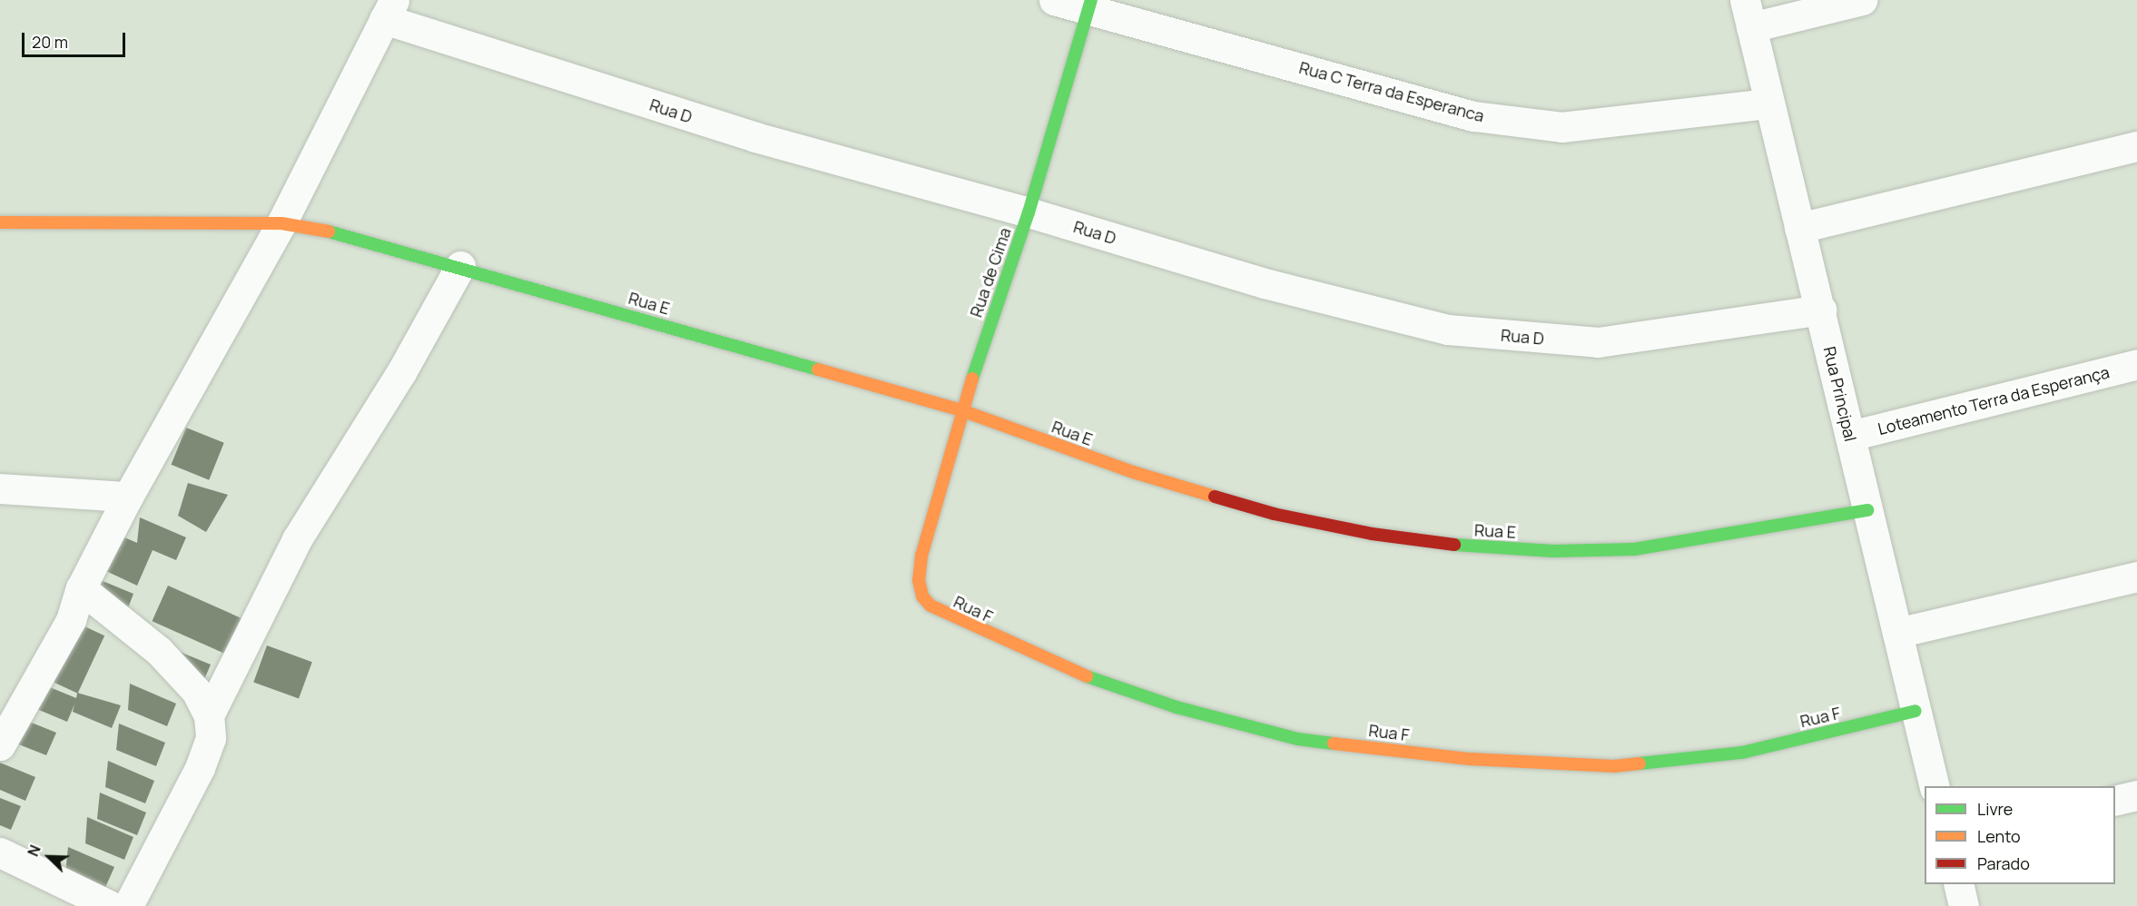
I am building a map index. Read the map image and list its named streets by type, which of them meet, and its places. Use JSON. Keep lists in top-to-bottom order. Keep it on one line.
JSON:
{"streets":{"street":["Rua C Terra da Esperanca","Rua D","Rua de Cima","Rua E","Rua Principal","Loteamento Terra da Esperança","Rua F"]},"crossings":[["Rua C Terra da Esperanca","Rua de Cima"],["Rua C Terra da Esperanca","Rua Principal"],["Rua D","Rua de Cima"],["Rua D","Rua Principal"],["Rua de Cima","Rua E"],["Rua de Cima","Rua F"],["Rua E","Rua Principal"],["Rua Principal","Loteamento Terra da Esperança"],["Rua Principal","Rua F"]],"legend":["Livre","Lento","Parado"],"scale_bar":"20 m","north":"top left"}
